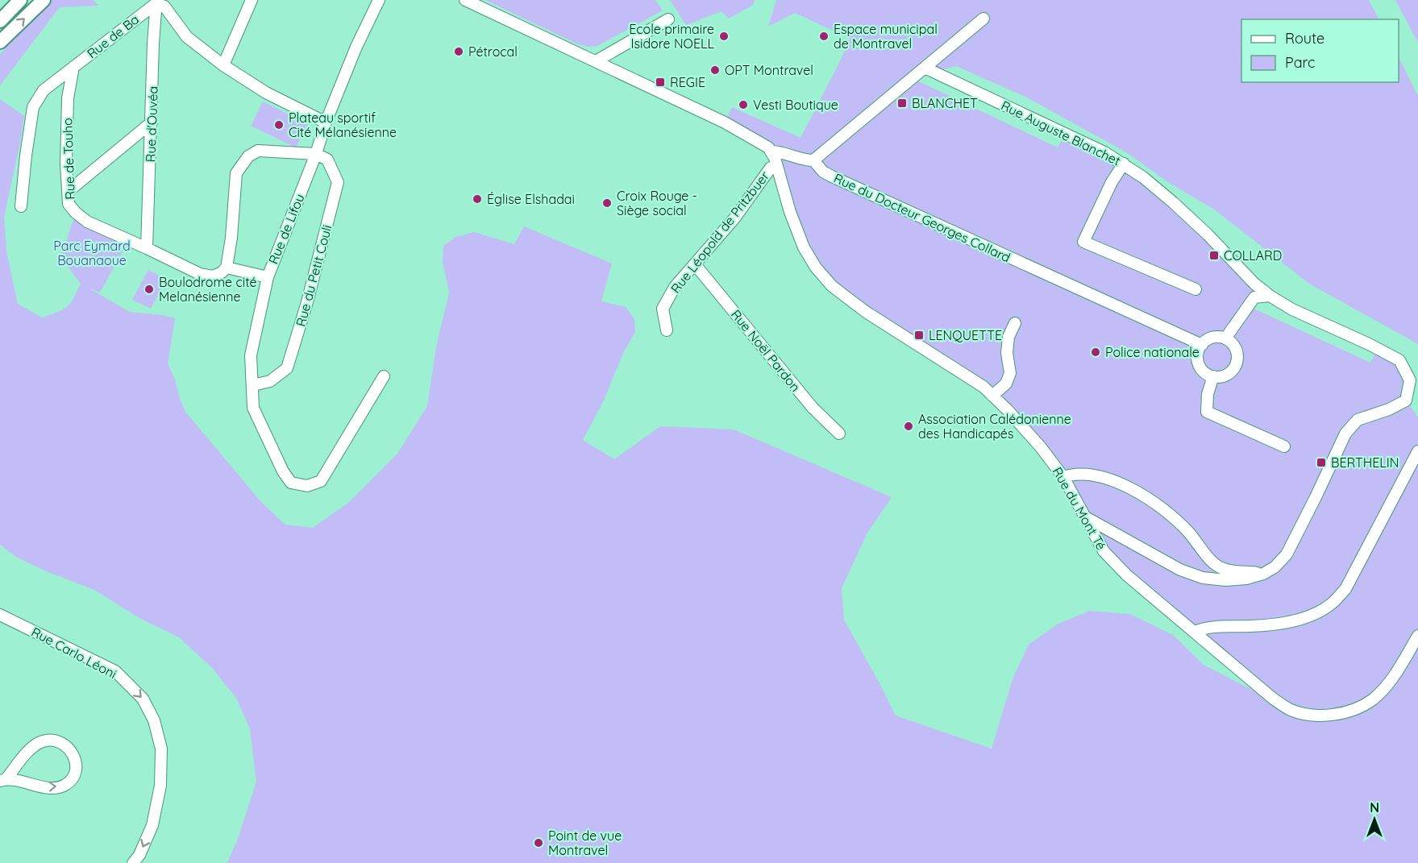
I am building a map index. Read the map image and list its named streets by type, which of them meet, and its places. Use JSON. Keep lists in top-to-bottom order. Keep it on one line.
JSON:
{"streets":{"street":["Rue de Ba","Rue d'Ouvéa","Rue Auguste Blanchet","Rue de Touho","Rue du Docteur Georges Collard","Rue de Lifou","Rue Léopold de Pritzbuer","Rue du Petit Couli","Rue Noël Pardon","Rue du Mont Té","Rue Carlo Léoni"]},"crossings":[["Rue de Ba","Rue d'Ouvéa"],["Rue de Ba","Rue de Touho"],["Rue d'Ouvéa","Rue de Touho"],["Rue du Docteur Georges Collard","Rue du Mont Té"],["Rue de Lifou","Rue du Petit Couli"],["Rue Léopold de Pritzbuer","Rue Noël Pardon"],["Rue Léopold de Pritzbuer","Rue du Mont Té"]],"one_way":["Rue Carlo Léoni"],"parks":["Parc Eymard Bouanaoue"],"places":{"other":["Ecole primaire Isidore NOELL","Espace municipal de Montravel","Pétrocal","OPT Montravel","Vesti Boutique","Plateau sportif Cité Mélanésienne","Église Elshadai","Croix Rouge - Siège social","Boulodrome cité Melanésienne","Police nationale","Association Calédonienne des Handicapés","Point de vue Montravel"],"transit":["REGIE","BLANCHET","COLLARD","LENQUETTE","BERTHELIN"]},"legend":["Route","Parc"],"north":"top"}
